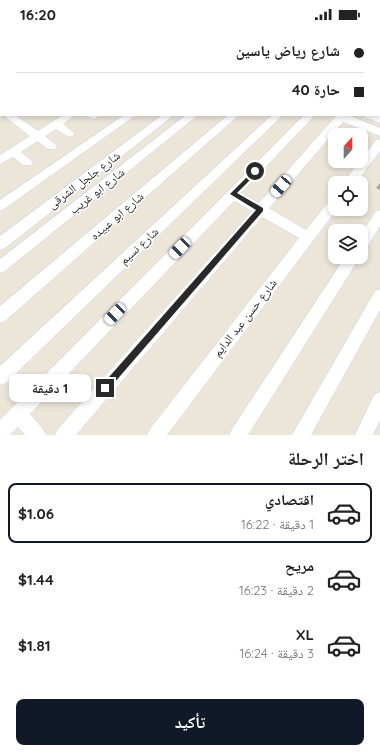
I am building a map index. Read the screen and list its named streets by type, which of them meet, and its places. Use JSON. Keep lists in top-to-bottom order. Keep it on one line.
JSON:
{"streets":{"street":["شارع جلجل الشرقى","شارع ابو غريب","شارع ابو عبيده","شارع نسيم","شارع حسن عبد الدايم"]},"north":"top","page":{"status":"16:20","banner":["شارع رياض ياسين","حارة 40"],"bubble":"1 دقيقة","heading":"اختر الرحلة","list":[{"name":"اقتصادي","note":"1 دقيقة · 16:22","value":"$1.06"},{"name":"مريح","note":"2 دقيقة · 16:23","value":"$1.44"},{"name":"XL","note":"3 دقيقة · 16:24","value":"$1.81"}],"buttons":"تأكيد"}}
